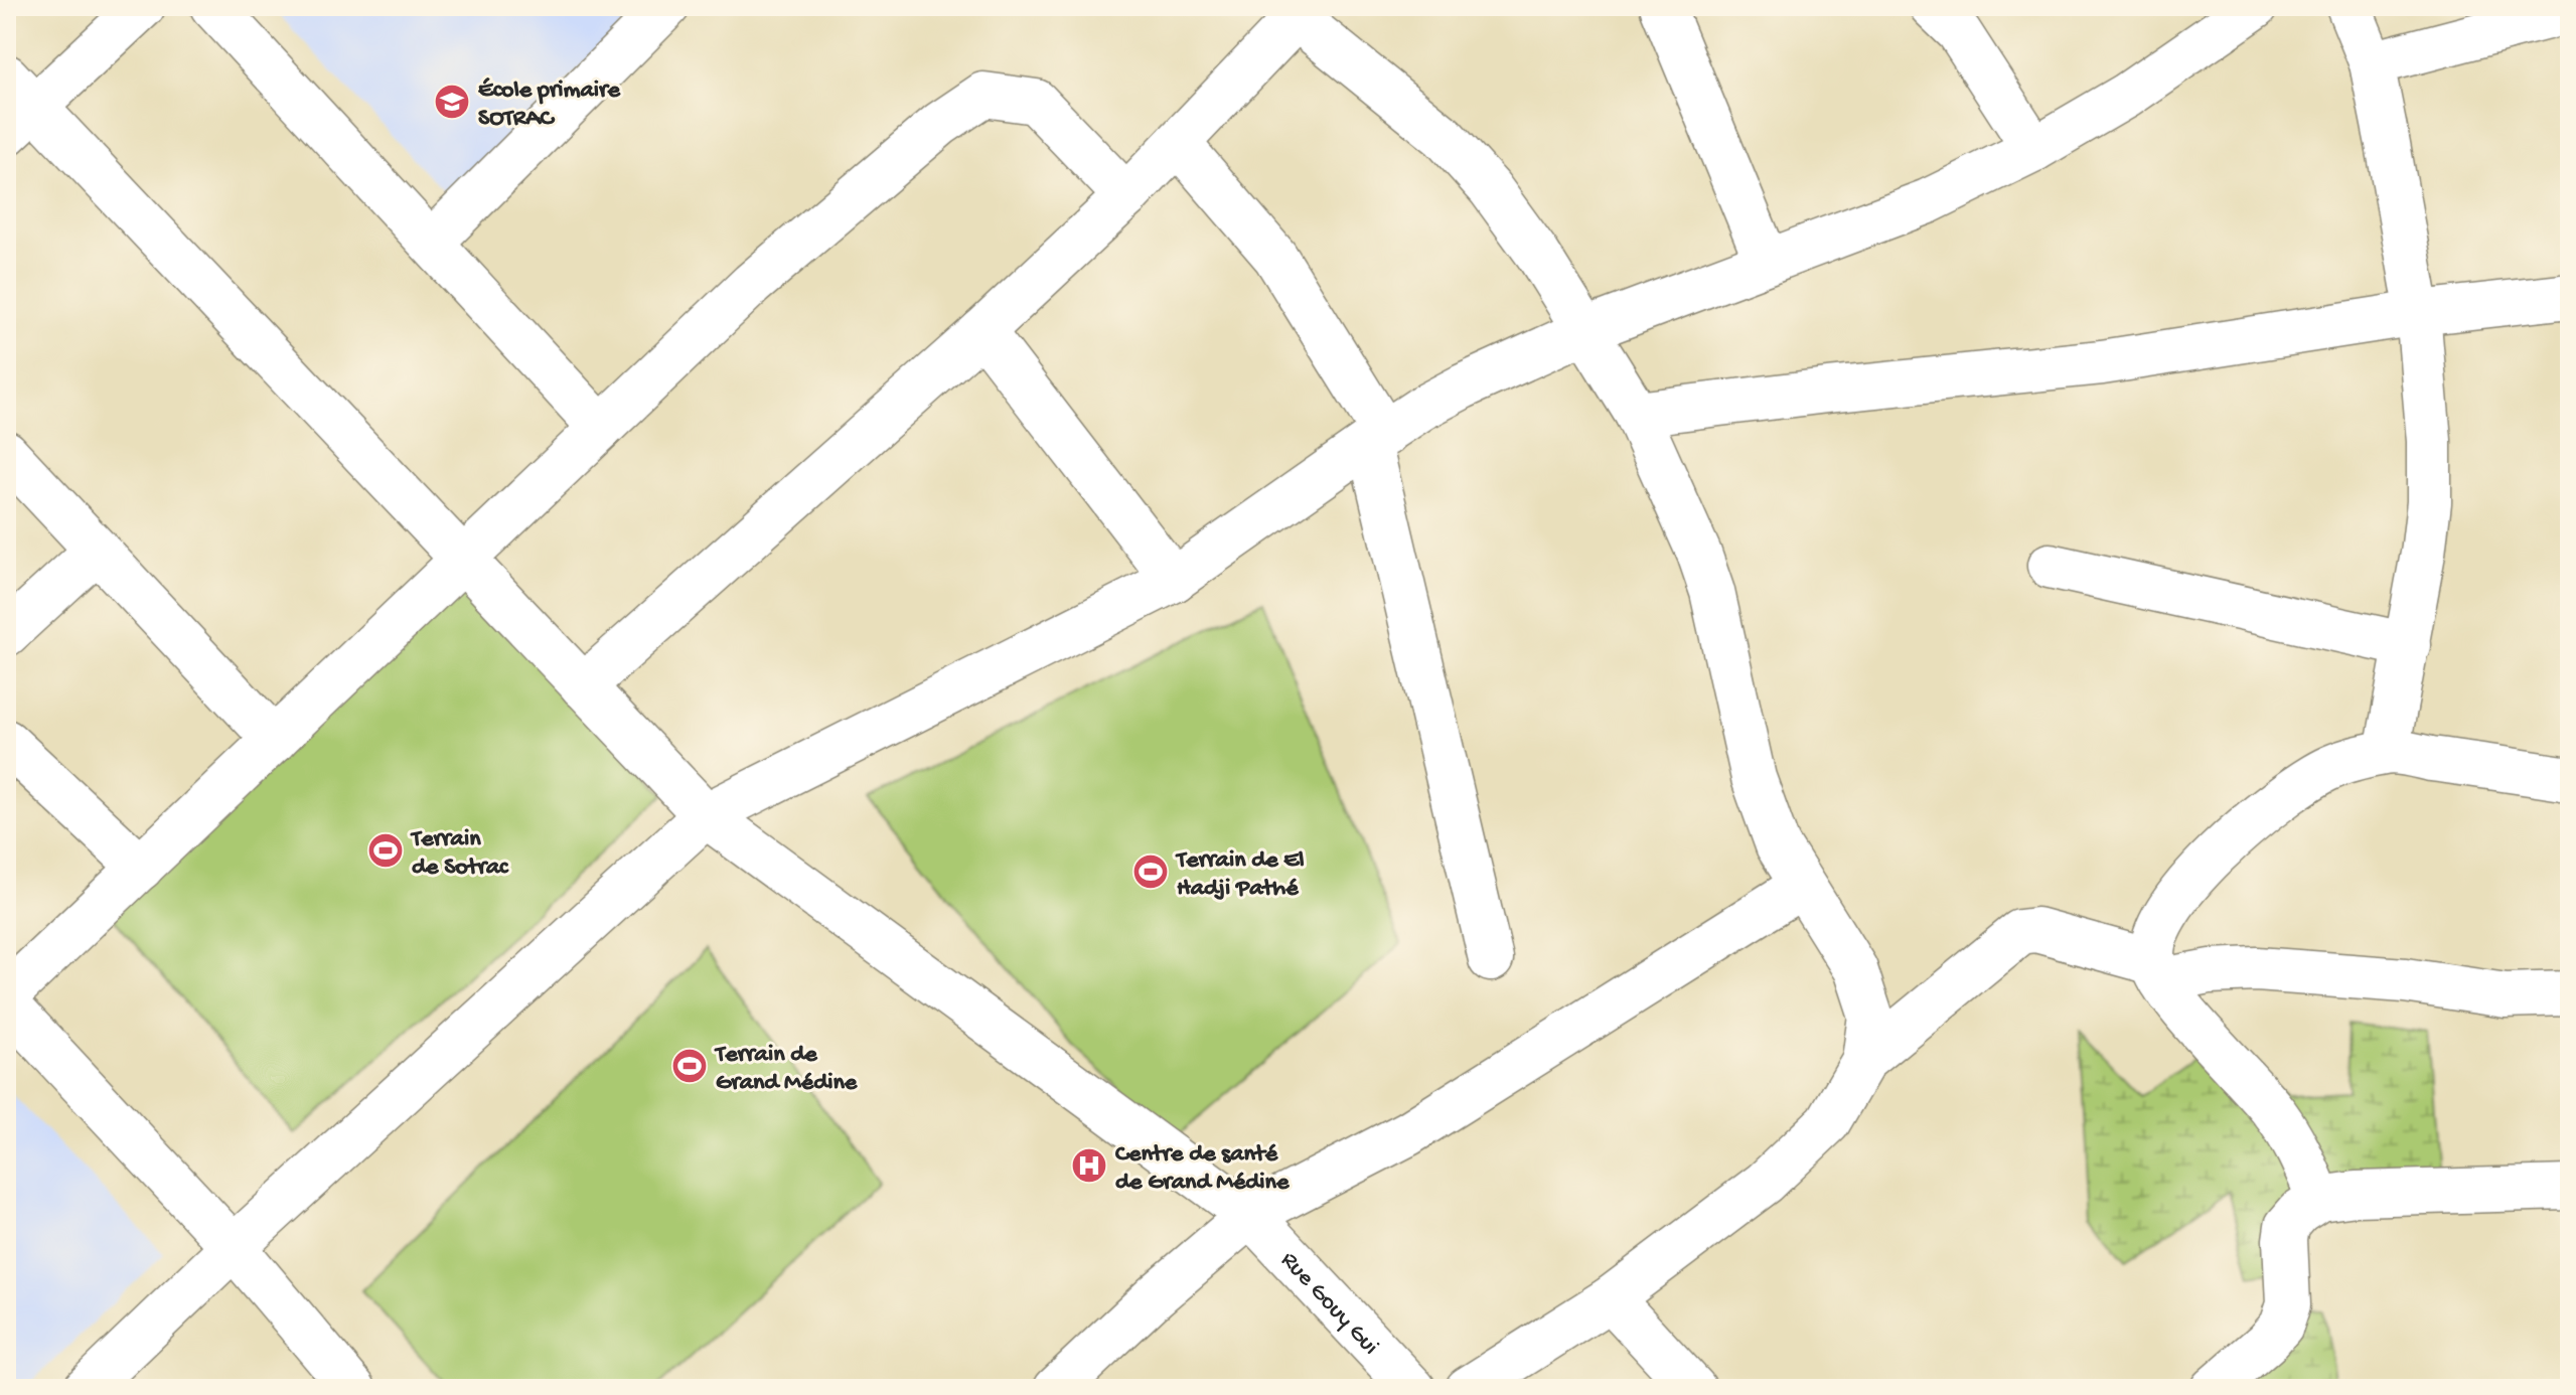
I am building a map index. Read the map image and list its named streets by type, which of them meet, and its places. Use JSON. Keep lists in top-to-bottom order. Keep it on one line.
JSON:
{"streets":{"street":["Rue Gouy Gui"]},"places":{"school or university":["École primaire SOTRAC"],"sports":["Terrain de Sotrac","Terrain de El Hadji Pathé","Terrain de Grand Médine"],"hospital":["Centre de santé de Grand Médine"]}}
